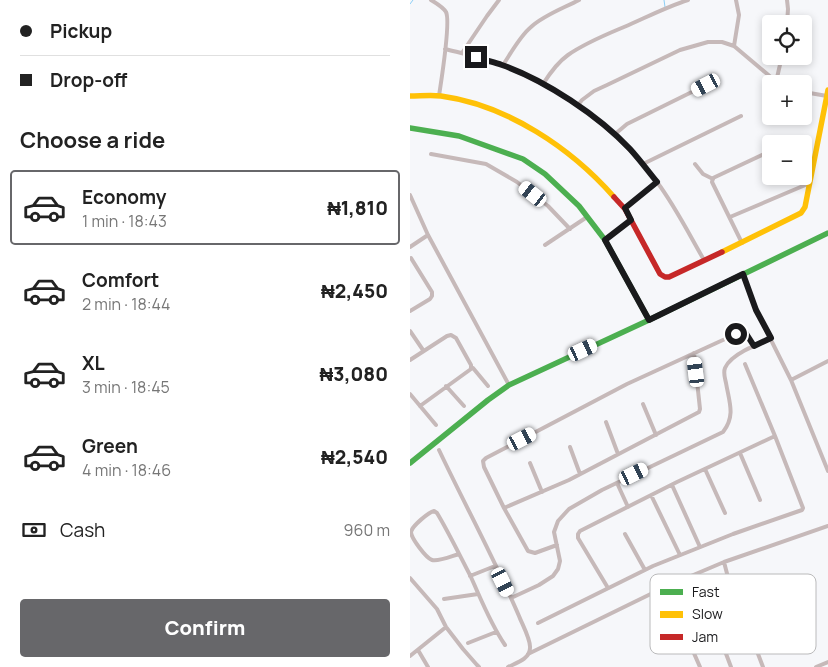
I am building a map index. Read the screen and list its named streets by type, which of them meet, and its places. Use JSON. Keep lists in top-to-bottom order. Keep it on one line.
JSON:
{"legend":["Fast","Slow","Jam"],"page":{"banner":["Pickup","Drop-off"],"map_buttons":["+","−"],"heading":"Choose a ride","list":[{"name":"Economy","note":"1 min · 18:43","value":"₦1,810"},{"name":"Comfort","note":"2 min · 18:44","value":"₦2,450"},{"name":"XL","note":"3 min · 18:45","value":"₦3,080"},{"name":"Green","note":"4 min · 18:46","value":"₦2,540"}],"pay":["Cash","960 m"],"buttons":"Confirm"}}
